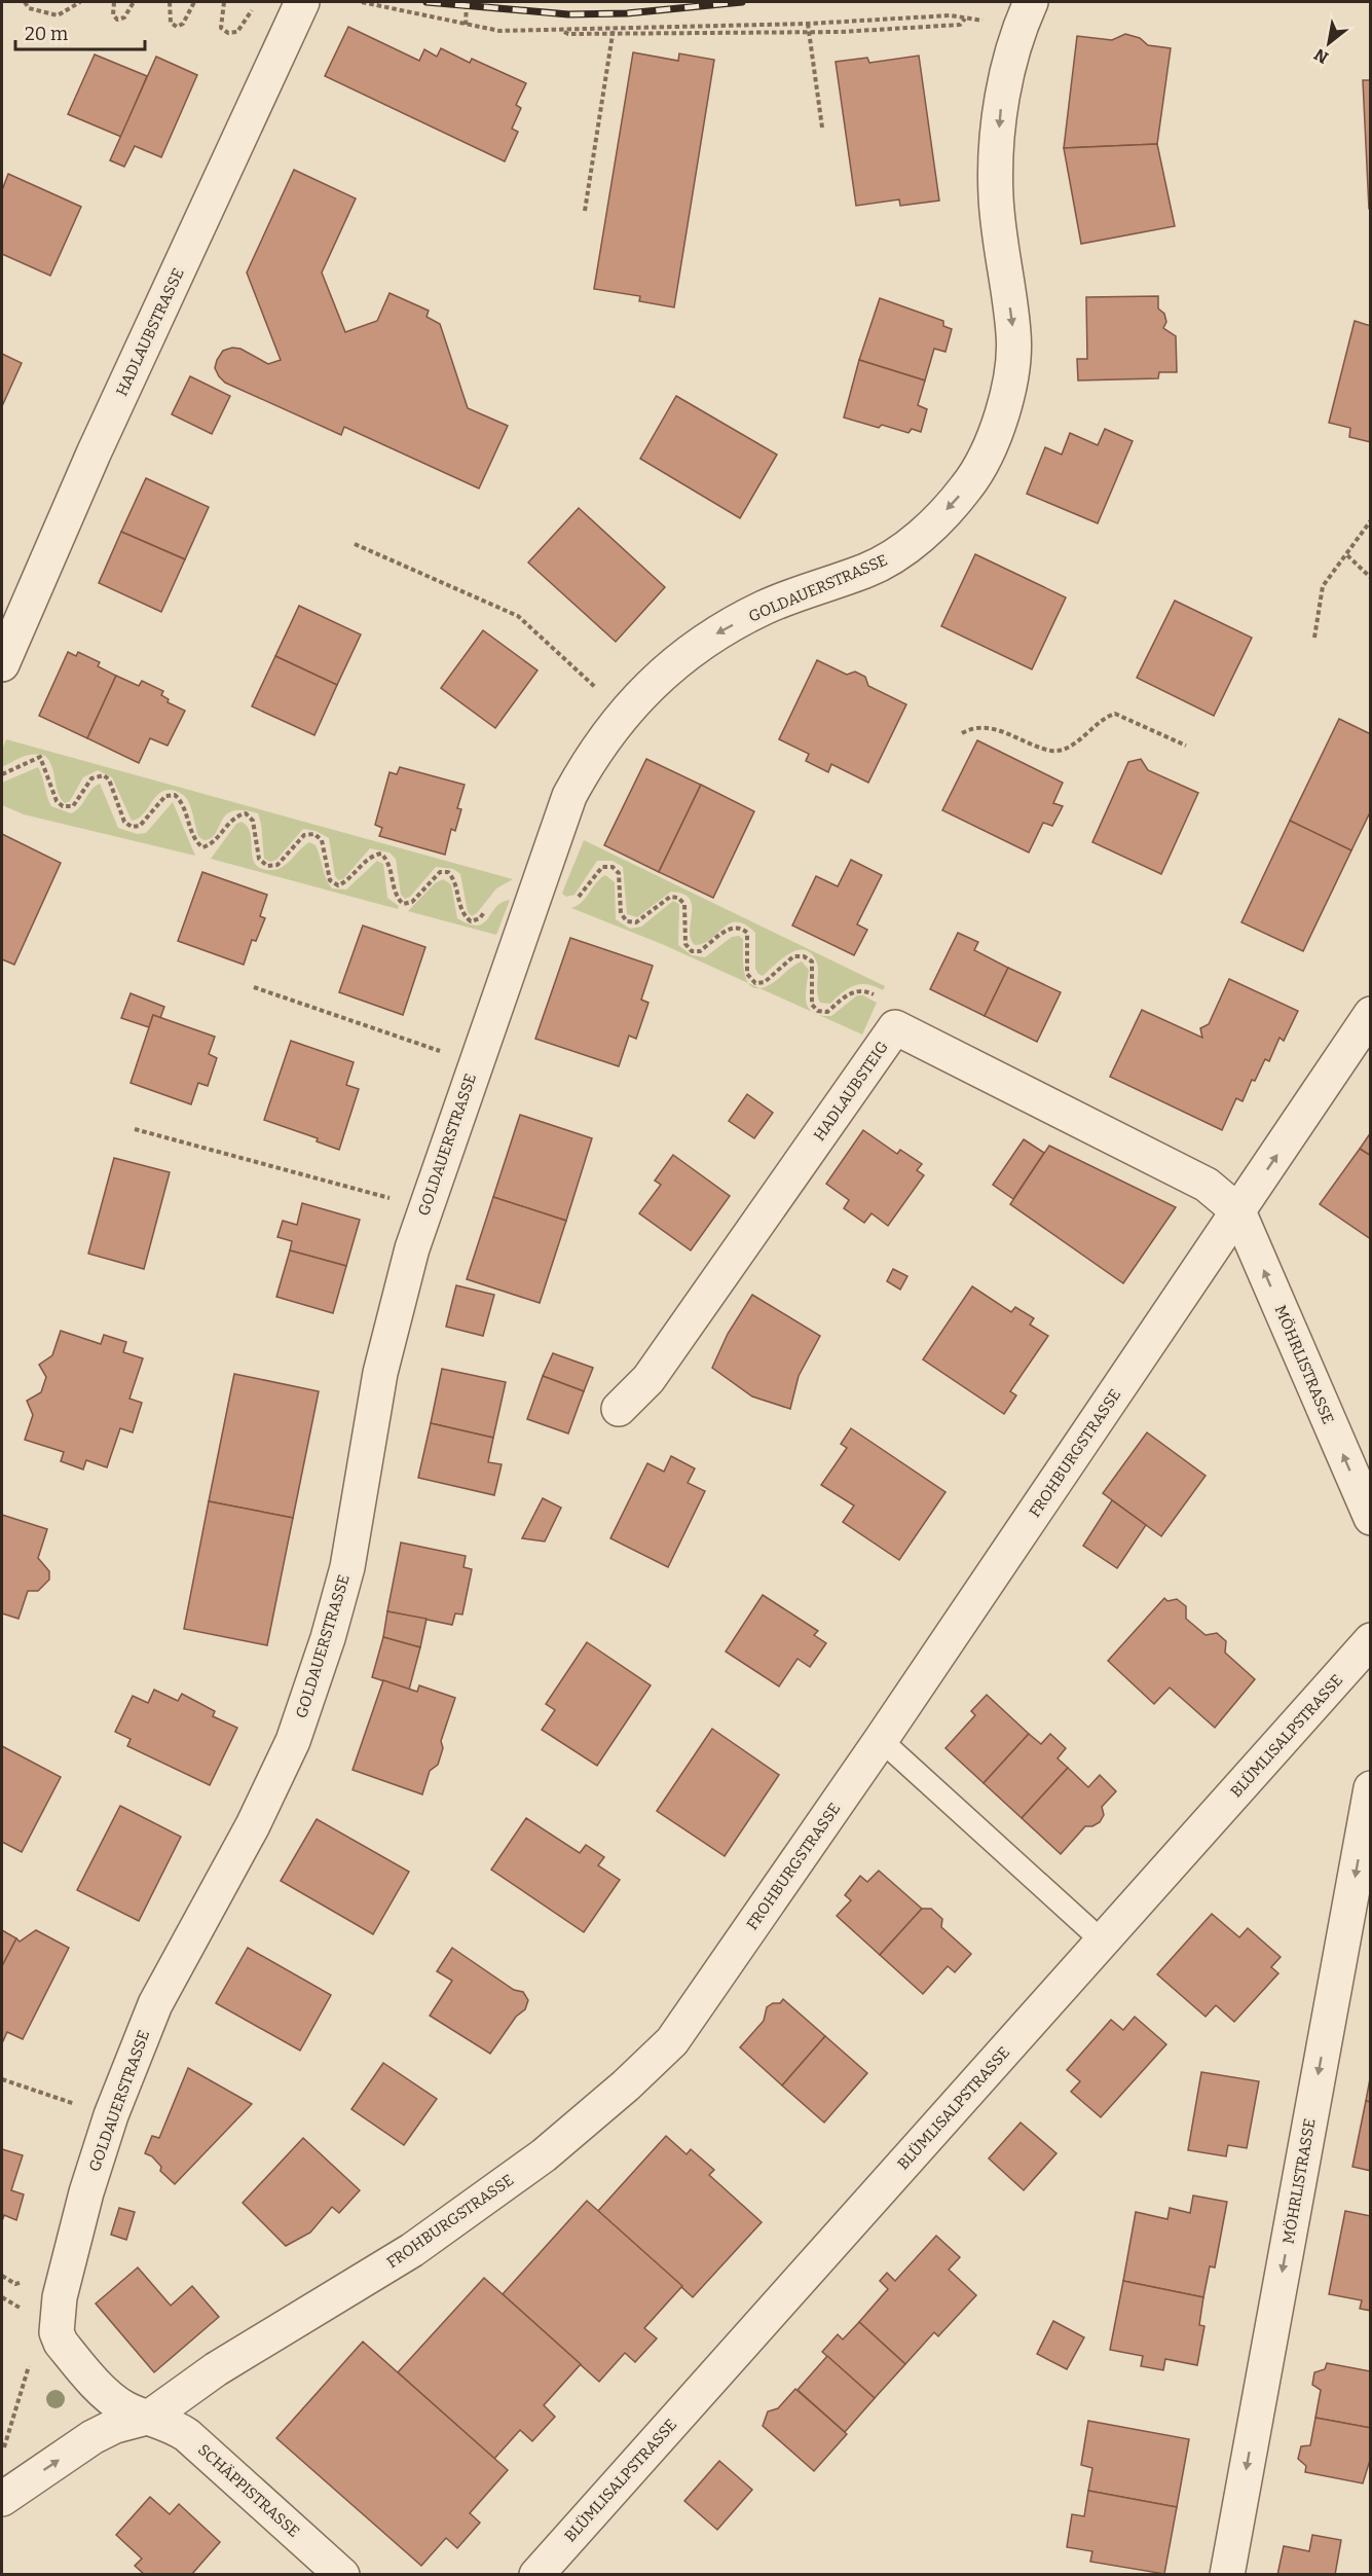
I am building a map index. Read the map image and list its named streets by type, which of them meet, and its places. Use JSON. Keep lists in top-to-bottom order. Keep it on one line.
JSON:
{"streets":{"street":["HADLAUBSTRASSE","GOLDAUERSTRASSE","HADLAUBSTEIG","MÖHRLISTRASSE","FROHBURGSTRASSE","BLÜMLISALPSTRASSE","SCHÄPPISTRASSE"]},"crossings":[["GOLDAUERSTRASSE","FROHBURGSTRASSE"],["GOLDAUERSTRASSE","SCHÄPPISTRASSE"],["HADLAUBSTEIG","MÖHRLISTRASSE"],["HADLAUBSTEIG","FROHBURGSTRASSE"],["MÖHRLISTRASSE","FROHBURGSTRASSE"],["FROHBURGSTRASSE","SCHÄPPISTRASSE"]],"scale_bar":"20 m","north":"bottom left"}
